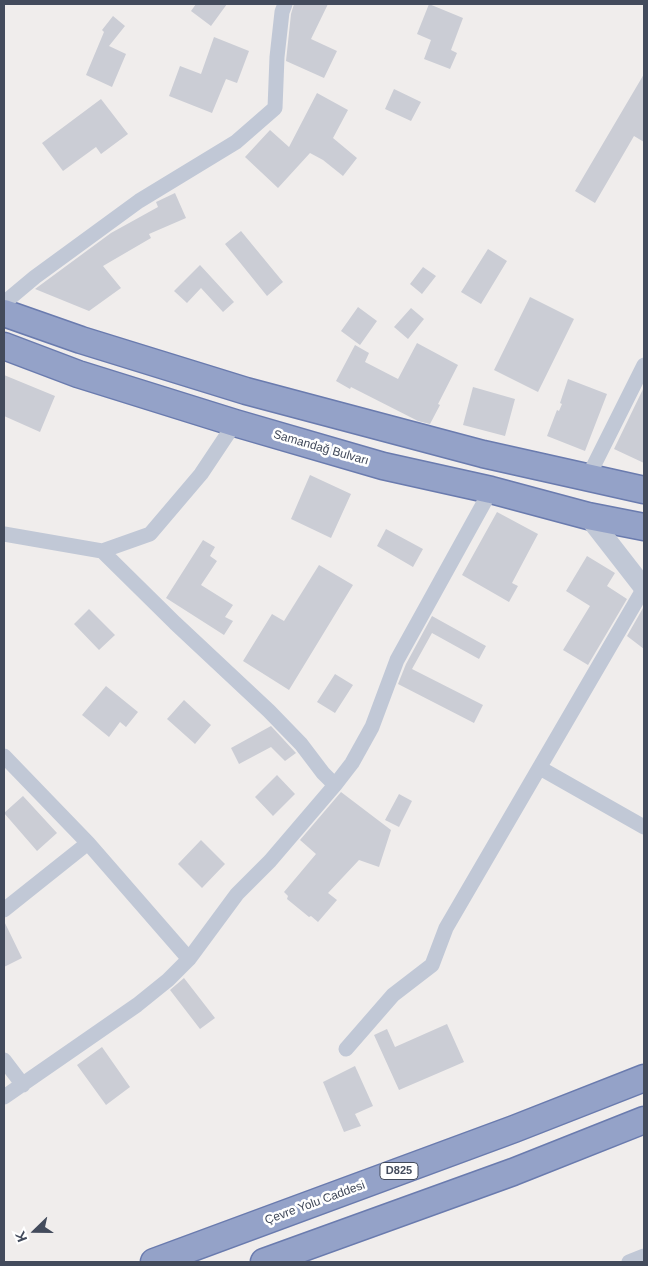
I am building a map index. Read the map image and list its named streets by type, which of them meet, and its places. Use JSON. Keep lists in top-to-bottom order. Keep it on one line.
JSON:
{"streets":{"highway":["Samandağ Bulvarı","D825","Çevre Yolu Caddesi"]},"north":"left"}
